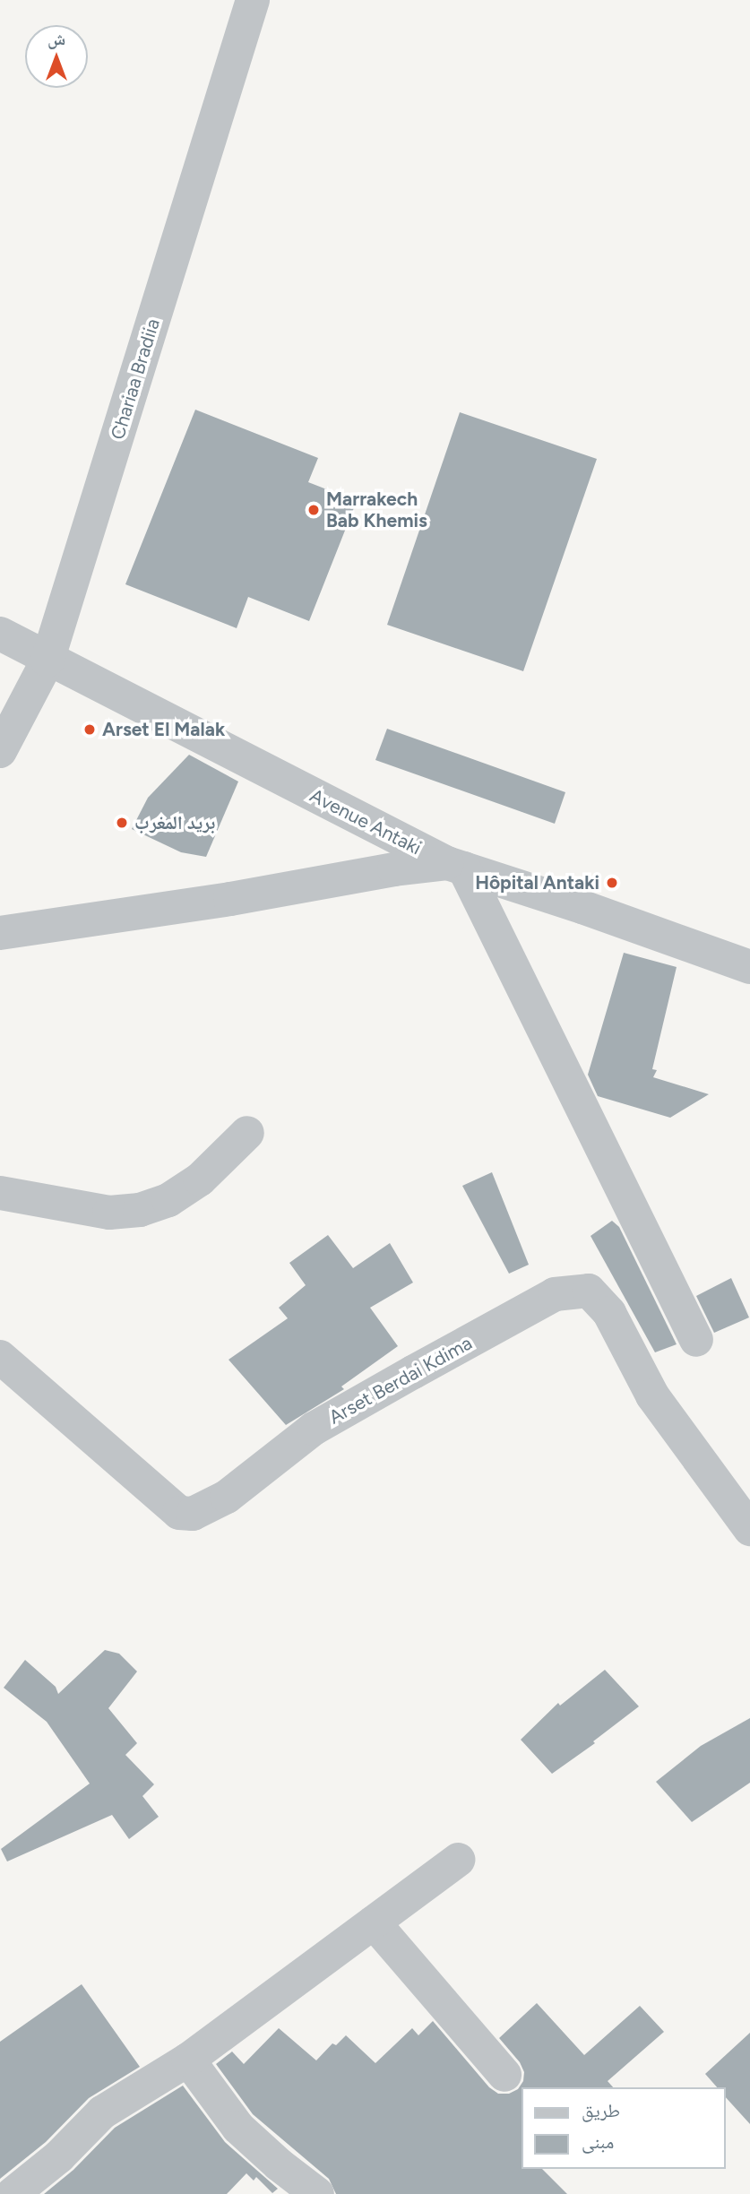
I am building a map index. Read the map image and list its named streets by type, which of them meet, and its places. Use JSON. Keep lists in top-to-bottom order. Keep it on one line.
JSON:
{"streets":{"street":["Chariaa Bradiia","Avenue Antaki","Arset Berdai Kdima"]},"crossings":[["Chariaa Bradiia","Avenue Antaki"]],"places":["Marrakech Bab Khemis","Arset El Malak","بريد المغرب","Hôpital Antaki"],"legend":["طريق","مبنى"],"north":"top"}
